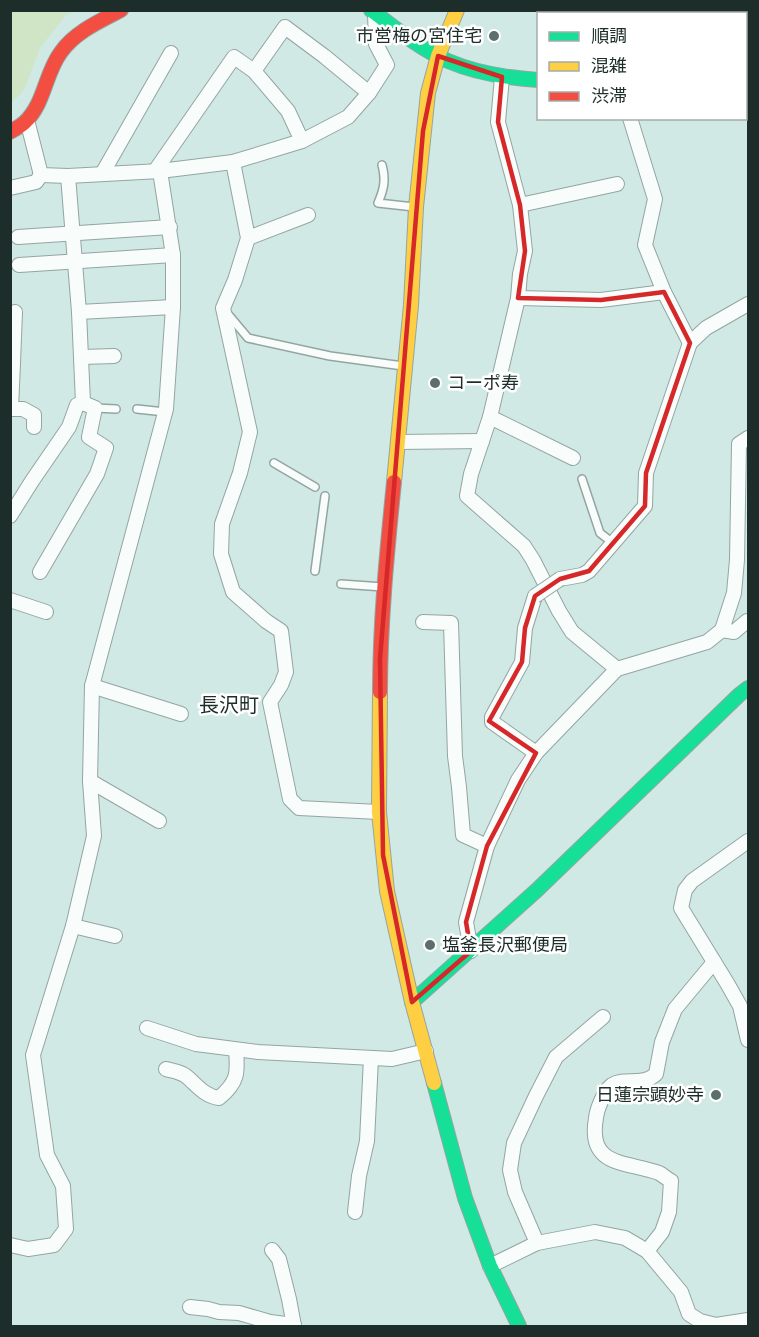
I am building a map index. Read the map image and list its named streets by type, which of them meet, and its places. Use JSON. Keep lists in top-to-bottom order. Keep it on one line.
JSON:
{"districts":["長沢町"],"places":["市営梅の宮住宅","コーポ寿","塩釜長沢郵便局","日蓮宗顕妙寺"],"legend":["順調","混雑","渋滞"]}
